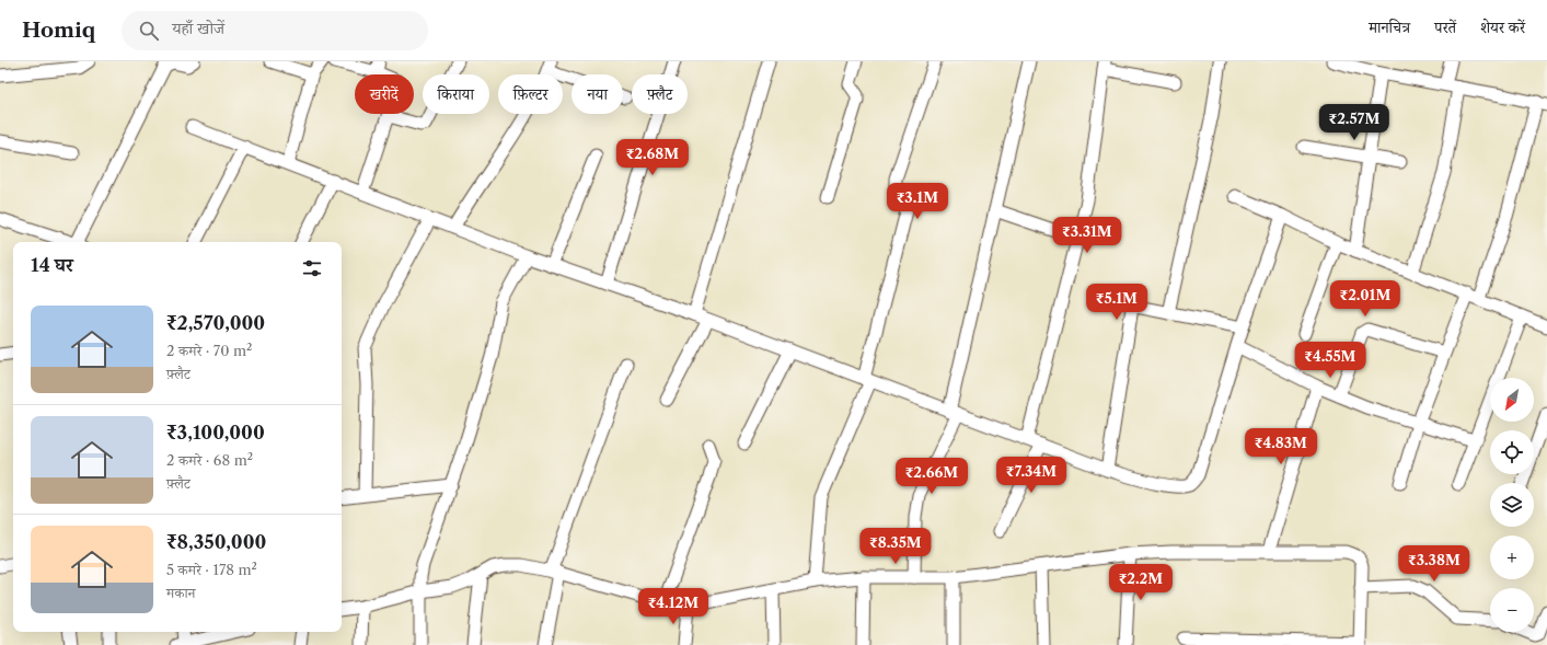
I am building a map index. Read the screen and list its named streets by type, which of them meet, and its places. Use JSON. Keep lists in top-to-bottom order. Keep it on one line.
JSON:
{"north":"bottom left","page":{"header":"Homiq","search":"यहाँ खोजें","nav":["मानचित्र","परतें","शेयर करें"],"chip":["खरीदें","किराया","फ़िल्टर","नया","फ़्लैट"],"price":["₹2.57M","₹2.68M","₹3.1M","₹3.31M","₹2.01M","₹5.1M","₹4.55M","₹4.83M","₹7.34M","₹2.66M","₹8.35M","₹3.38M","₹2.2M","₹4.12M"],"heading":"14 घर","list":[{"name":"₹2,570,000","note":"2 कमरे · 70 m² · फ़्लैट"},{"name":"₹3,100,000","note":"2 कमरे · 68 m² · फ़्लैट"},{"name":"₹8,350,000","note":"5 कमरे · 178 m² · मकान"}],"map_buttons":["+","−"]}}
